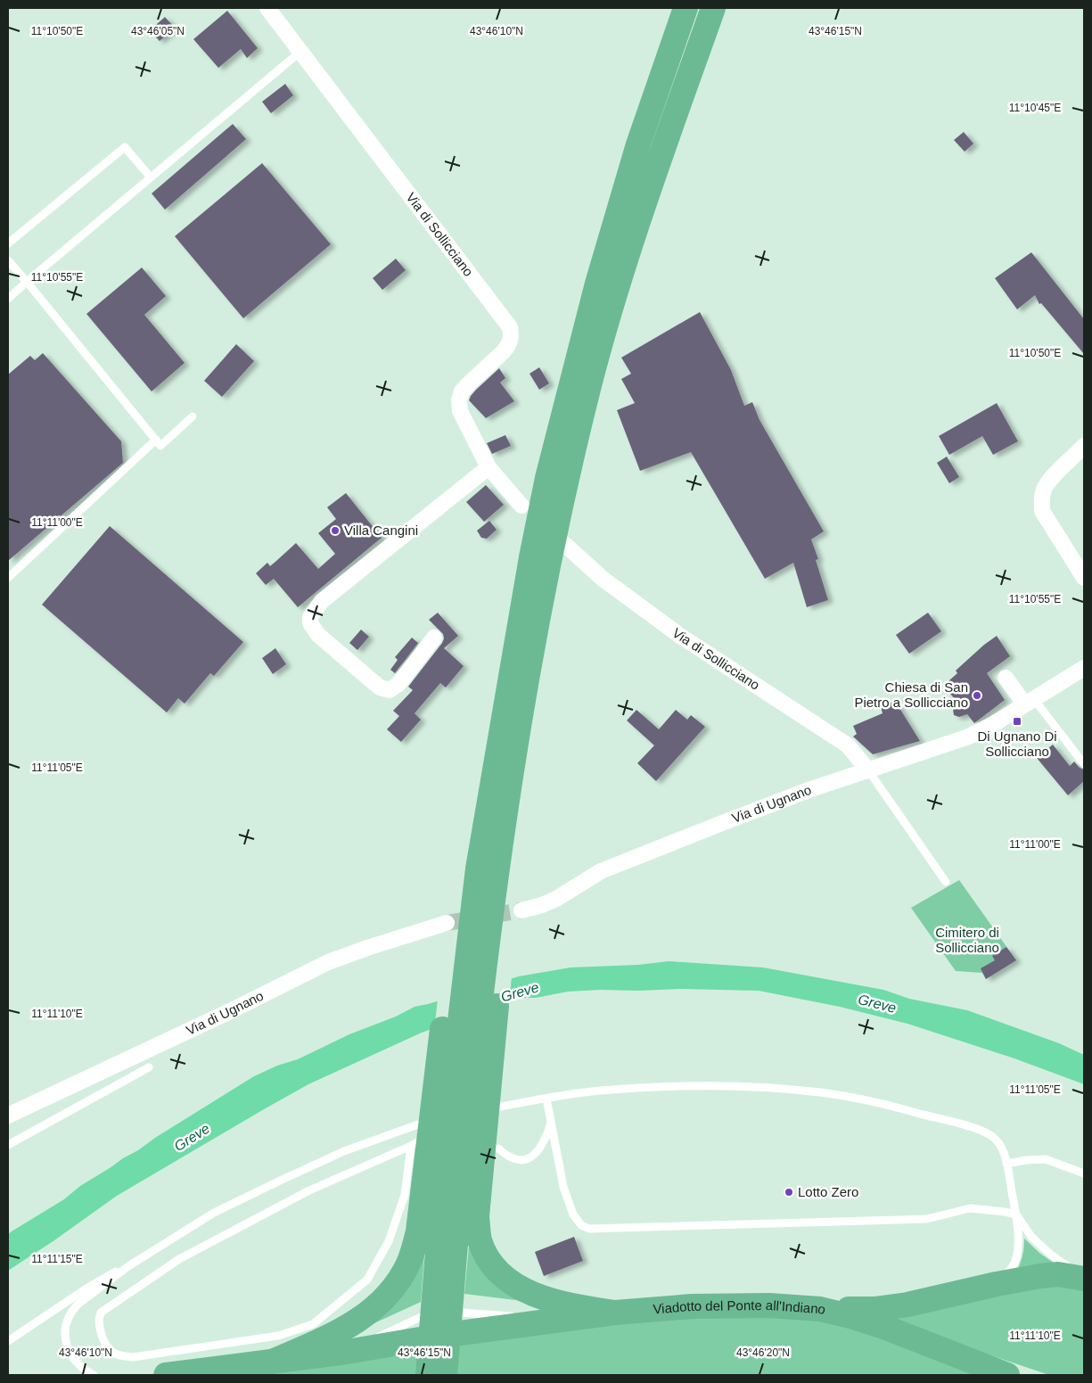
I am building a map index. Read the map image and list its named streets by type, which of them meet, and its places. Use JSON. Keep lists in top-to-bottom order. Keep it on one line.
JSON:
{"streets":{"highway":["Viadotto del Ponte all'Indiano"],"street":["Via di Sollicciano","Via di Ugnano"]},"crossings":[["Via di Sollicciano","Via di Ugnano"]],"water":["Greve"],"parks":["Cimitero di Sollicciano"],"places":{"other":["Villa Cangini","Chiesa di San Pietro a Sollicciano","Lotto Zero"],"transit":["Di Ugnano Di Sollicciano"]},"coordinates":["43°46'05\"N","43°46'10\"N","43°46'15\"N","11°10'50\"E","11°10'45\"E","11°10'55\"E","11°11'00\"E","11°11'05\"E","11°11'10\"E","11°11'15\"E","43°46'20\"N"]}
